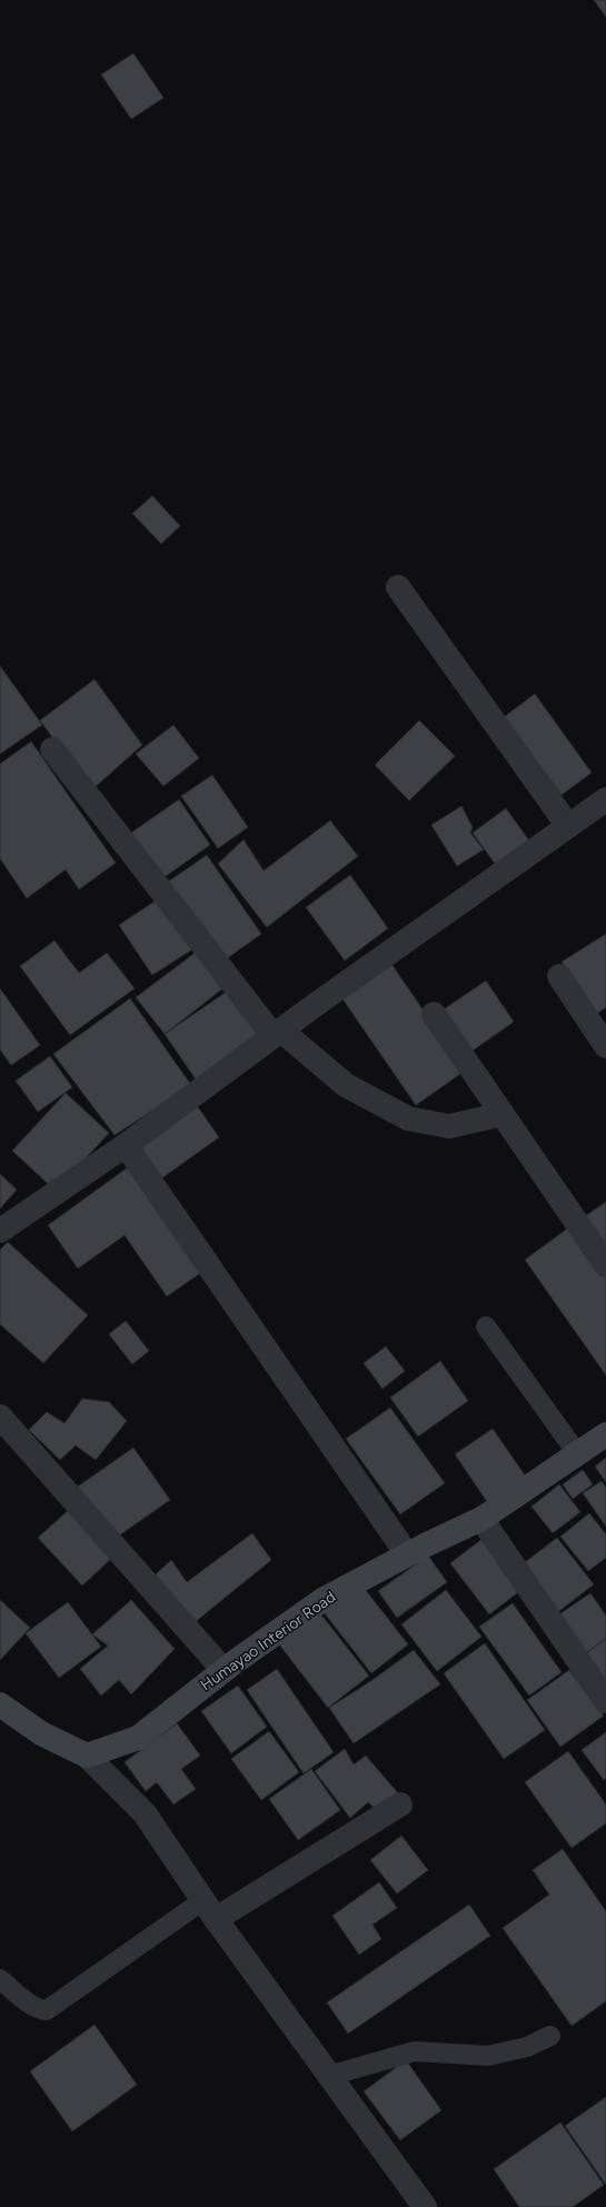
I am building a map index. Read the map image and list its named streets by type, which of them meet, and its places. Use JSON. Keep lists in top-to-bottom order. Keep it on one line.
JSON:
{"streets":{"street":["Humayao Interior Road"]}}
